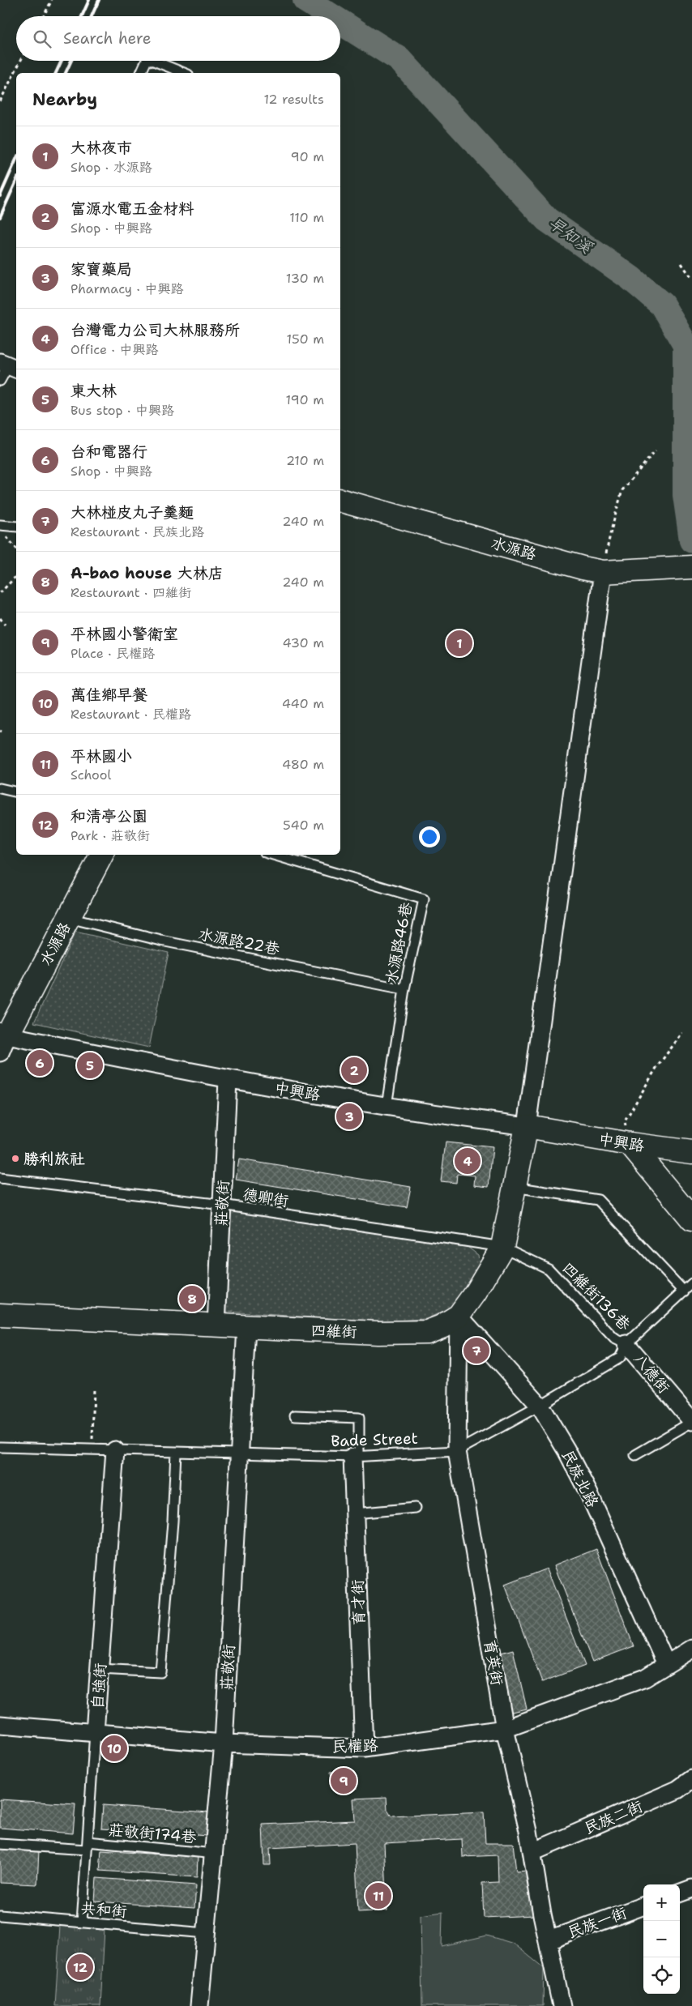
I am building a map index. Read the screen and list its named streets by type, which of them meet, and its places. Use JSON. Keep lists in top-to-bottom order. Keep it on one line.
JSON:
{"streets":{"main road":["水源路","中興路","四維街"],"street":["莊敬街","八德街","民族北路","育才街","育英街","自強街","民權路","民族二街","民族一街"],"lane":["水源路22巷","水源路46巷","德卿街","四維街136巷","Bade Street","莊敬街174巷","共和街"]},"crossings":[["水源路","水源路22巷"],["水源路","中興路"],["水源路22巷","水源路46巷"],["水源路46巷","中興路"],["中興路","莊敬街"],["中興路","四維街"],["德卿街","莊敬街"],["德卿街","四維街136巷"],["德卿街","四維街"],["莊敬街","四維街"],["莊敬街","Bade Street"],["莊敬街","民權路"],["莊敬街","莊敬街174巷"],["莊敬街","共和街"],["四維街136巷","四維街"],["四維街136巷","八德街"],["四維街136巷","Bade Street"],["四維街","民族北路"],["四維街","育英街"],["八德街","Bade Street"],["Bade Street","民族北路"],["Bade Street","育才街"],["Bade Street","育英街"],["Bade Street","自強街"],["民族北路","育英街"],["民族北路","民權路"],["育才街","民權路"],["育英街","民權路"],["育英街","民族二街"],["育英街","民族一街"],["自強街","民權路"],["自強街","莊敬街174巷"],["自強街","共和街"]],"water":["早知溪"],"places":["勝利旅社"],"page":{"search":"Search here","heading":["Nearby","12 results"],"list":[{"mark":"1","name":"大林夜市","note":"Shop · 水源路","value":"90 m"},{"mark":"2","name":"富源水電五金材料","note":"Shop · 中興路","value":"110 m"},{"mark":"3","name":"家寶藥局","note":"Pharmacy · 中興路","value":"130 m"},{"mark":"4","name":"台灣電力公司大林服務所","note":"Office · 中興路","value":"150 m"},{"mark":"5","name":"東大林","note":"Bus stop · 中興路","value":"190 m"},{"mark":"6","name":"台和電器行","note":"Shop · 中興路","value":"210 m"},{"mark":"7","name":"大林椪皮丸子羹麵","note":"Restaurant · 民族北路","value":"240 m"},{"mark":"8","name":"A-bao house 大林店","note":"Restaurant · 四維街","value":"240 m"},{"mark":"9","name":"平林國小警衛室","note":"Place · 民權路","value":"430 m"},{"mark":"10","name":"萬佳鄉早餐","note":"Restaurant · 民權路","value":"440 m"},{"mark":"11","name":"平林國小","note":"School","value":"480 m"},{"mark":"12","name":"和清亭公園","note":"Park · 莊敬街","value":"540 m"}],"pins":["1","6","5","2","3","4","8","7","10","9","11","12"],"map_buttons":["+","−"]}}
